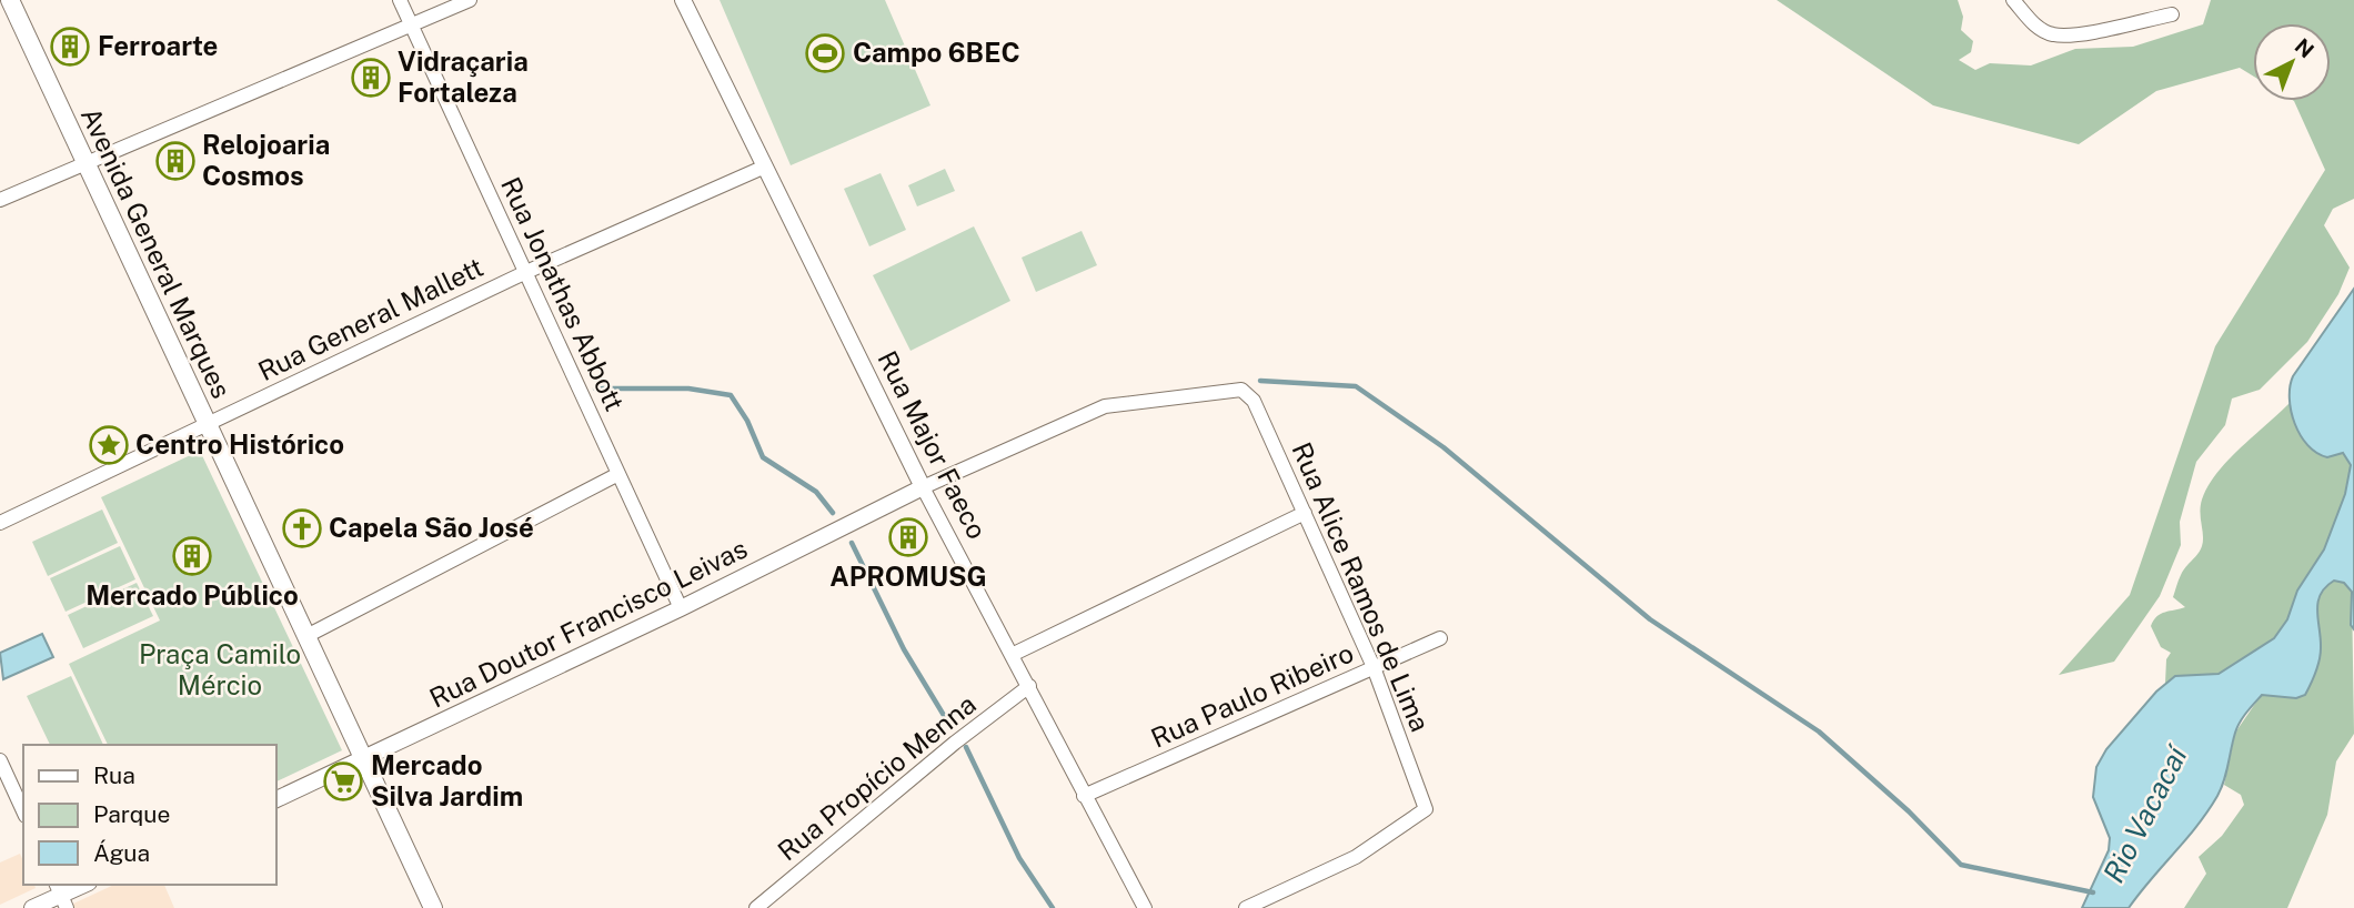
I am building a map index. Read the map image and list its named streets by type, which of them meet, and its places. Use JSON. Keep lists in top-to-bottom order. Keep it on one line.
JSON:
{"streets":{"main road":["Avenida General Marques"],"street":["Rua Jonathas Abbott","Rua General Mallett","Rua Major Faeco","Rua Alice Ramos de Lima","Rua Doutor Francisco Leivas","Rua Paulo Ribeiro","Rua Propício Menna"]},"crossings":[["Avenida General Marques","Rua General Mallett"],["Avenida General Marques","Rua Doutor Francisco Leivas"],["Rua Jonathas Abbott","Rua General Mallett"],["Rua Jonathas Abbott","Rua Doutor Francisco Leivas"],["Rua General Mallett","Rua Major Faeco"],["Rua Major Faeco","Rua Alice Ramos de Lima"],["Rua Major Faeco","Rua Doutor Francisco Leivas"],["Rua Major Faeco","Rua Paulo Ribeiro"],["Rua Major Faeco","Rua Propício Menna"],["Rua Alice Ramos de Lima","Rua Doutor Francisco Leivas"],["Rua Alice Ramos de Lima","Rua Paulo Ribeiro"]],"water":["Rio Vacacaí"],"parks":["Praça Camilo Mércio"],"places":{"building":["Ferroarte","Vidraçaria Fortaleza","Relojoaria Cosmos","APROMUSG","Mercado Público"],"sports":["Campo 6BEC"],"place":["Centro Histórico"],"church":["Capela São José"],"supermarket":["Mercado Silva Jardim"]},"legend":["Rua","Parque","Água"],"north":"top right"}
